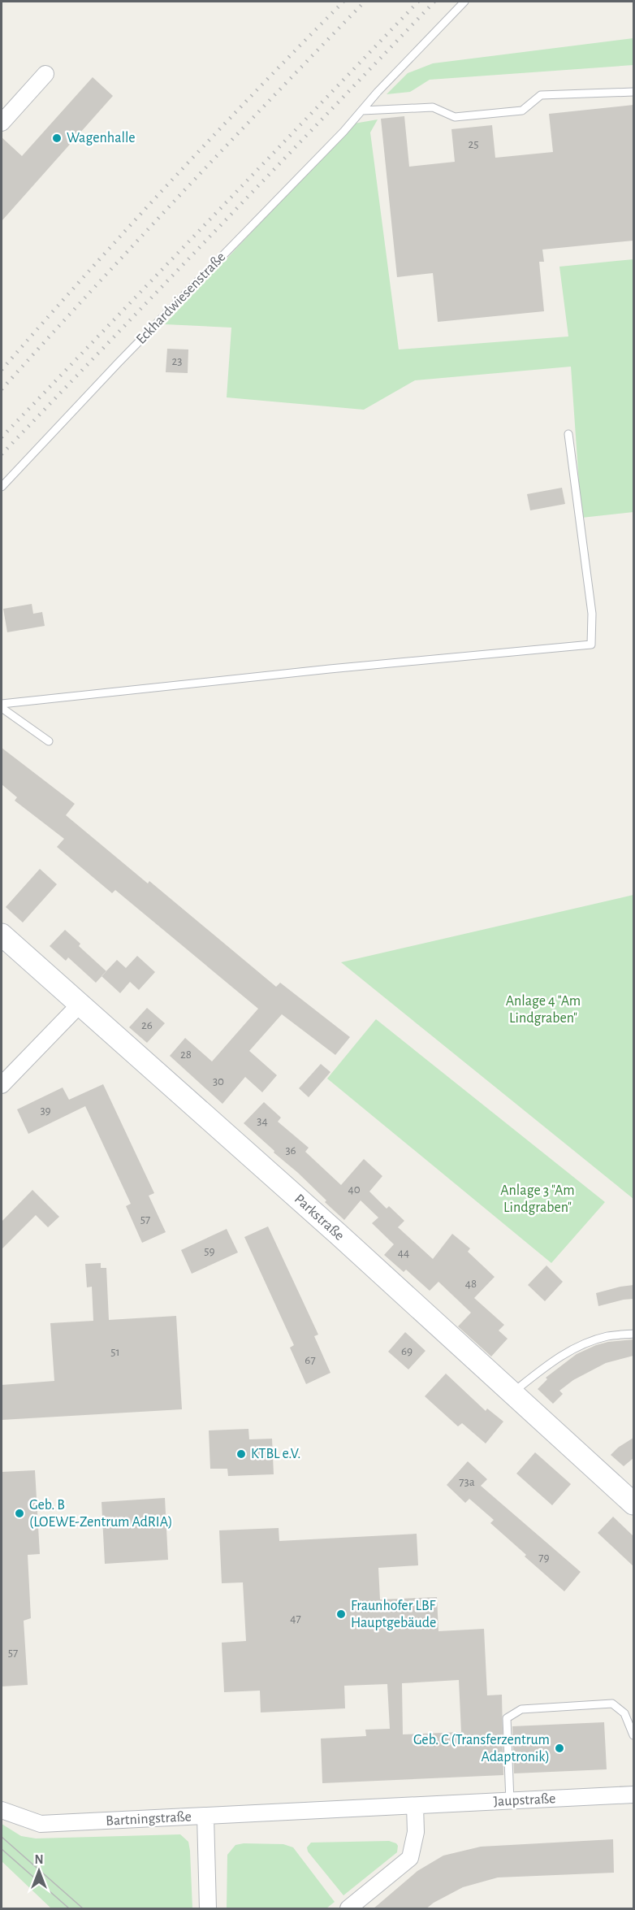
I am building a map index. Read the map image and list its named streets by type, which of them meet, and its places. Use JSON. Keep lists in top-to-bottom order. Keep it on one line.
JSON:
{"streets":{"street":["Parkstraße","Jaupstraße","Bartningstraße"],"lane":["Eckhardwiesenstraße"]},"crossings":[["Jaupstraße","Bartningstraße"]],"parks":["Anlage 4 \"Am Lindgraben\"","Anlage 3 \"Am Lindgraben\""],"places":["Wagenhalle","KTBL e.V.","Geb. B (LOEWE-Zentrum AdRIA)","Fraunhofer LBF Hauptgebäude","Geb. C (Transferzentrum Adaptronik)"],"house_numbers":["25","23","26","28","30","39","34","36","40","57","59","44","48","69","51","67","73a","79","47","57"],"north":"top"}
